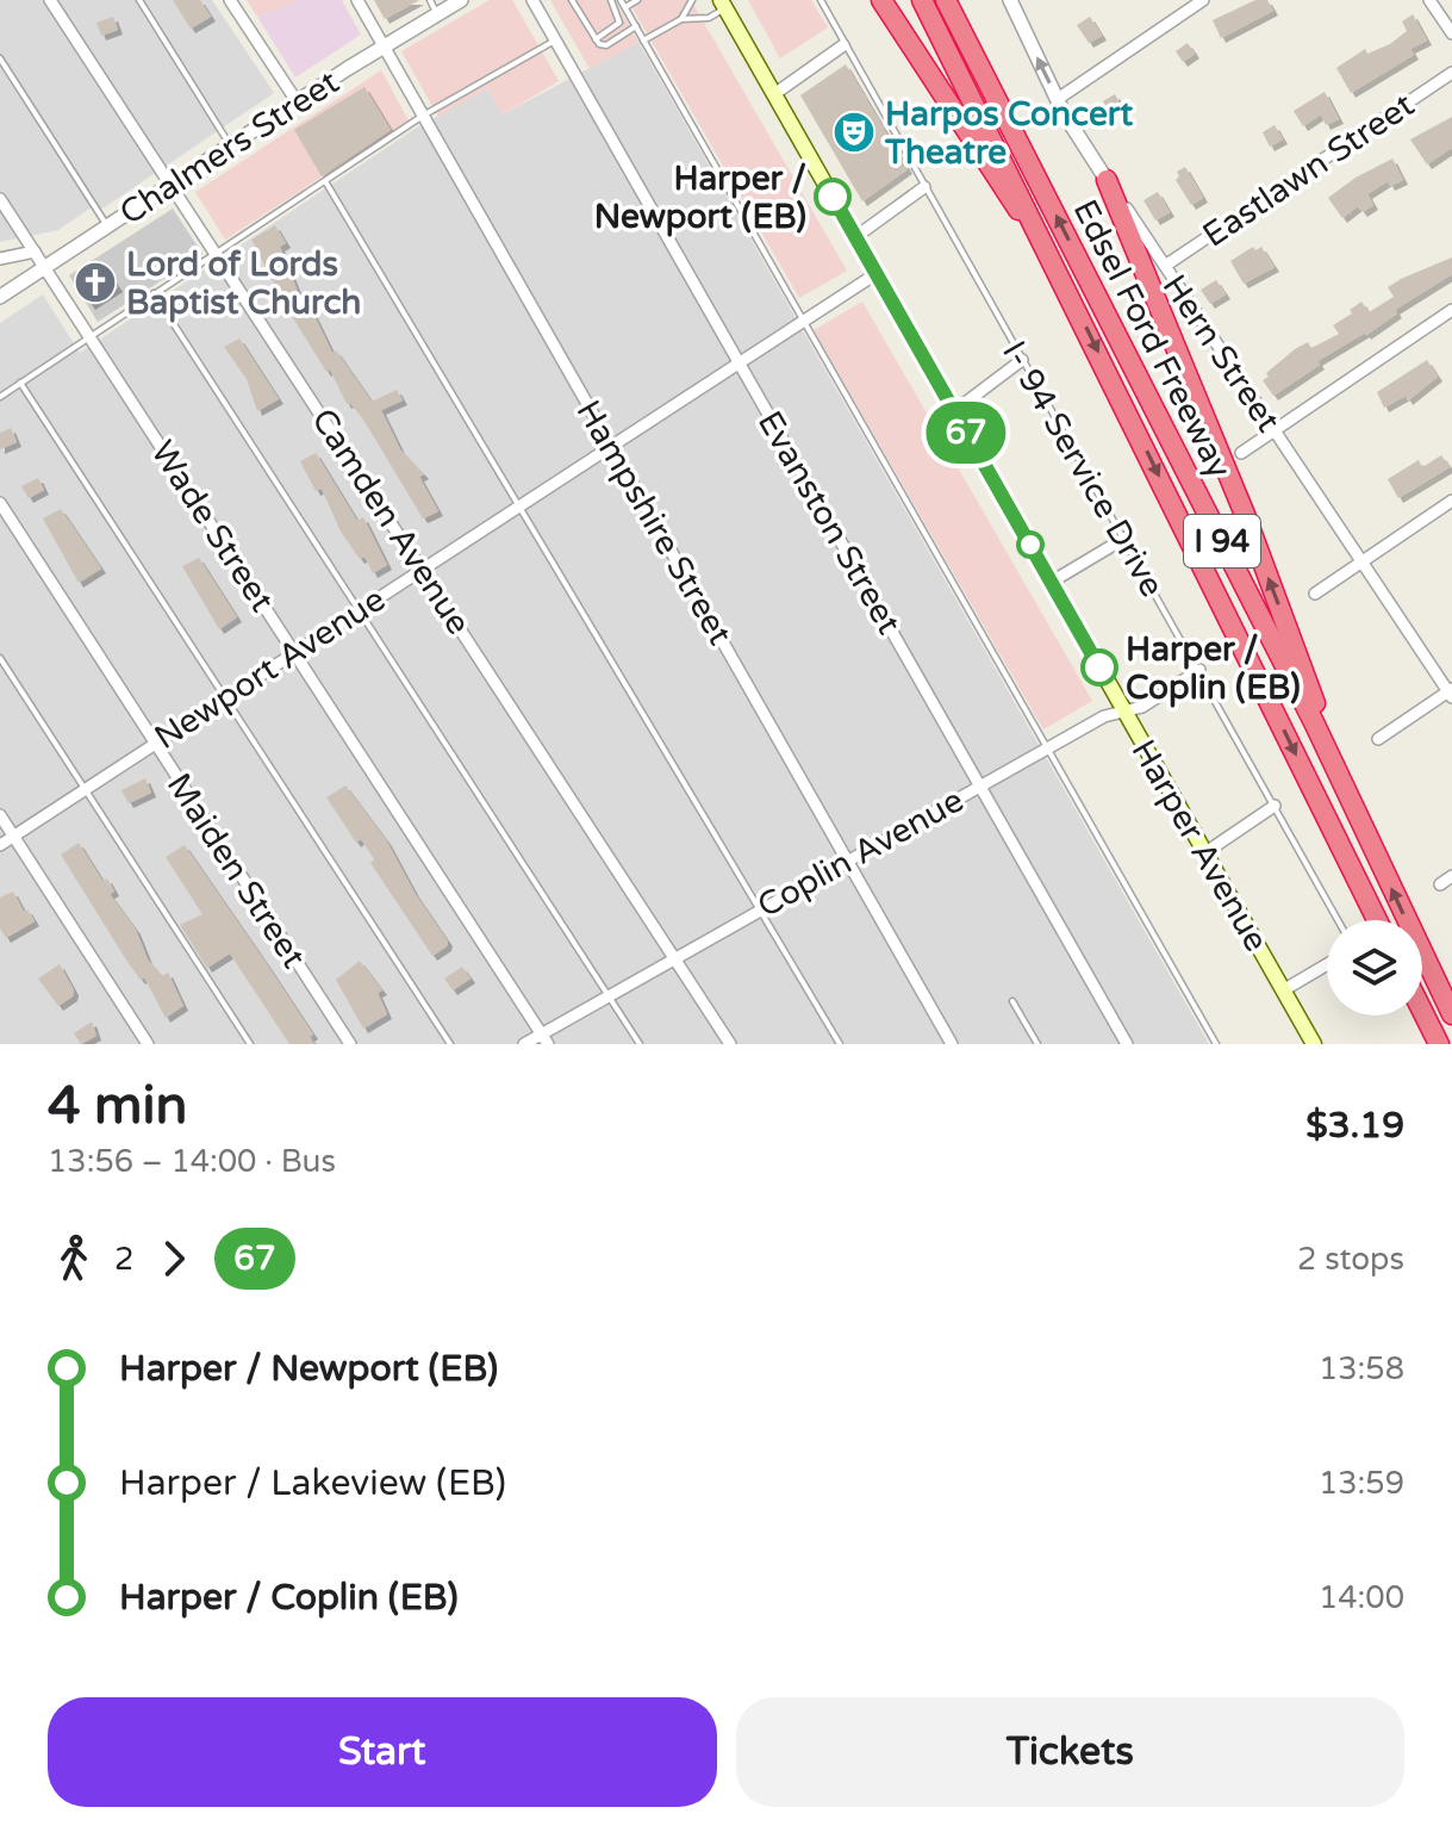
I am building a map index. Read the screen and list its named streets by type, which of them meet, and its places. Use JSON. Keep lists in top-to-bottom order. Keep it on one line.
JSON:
{"streets":{"highway":["Edsel Ford Freeway","I 94"],"main road":["Harper Avenue"],"street":["Chalmers Street","Eastlawn Street","Hern Street","Camden Avenue","Hampshire Street","Evanston Street","Wade Street","Newport Avenue","Coplin Avenue","Maiden Street"],"lane":["I- 94 Service Drive"]},"crossings":[["Chalmers Street","Camden Avenue"],["Chalmers Street","Hampshire Street"],["Chalmers Street","Wade Street"],["Eastlawn Street","Hern Street"],["I- 94 Service Drive","Coplin Avenue"],["Camden Avenue","Newport Avenue"],["Camden Avenue","Coplin Avenue"],["Hampshire Street","Newport Avenue"],["Hampshire Street","Coplin Avenue"],["Evanston Street","Newport Avenue"],["Evanston Street","Coplin Avenue"],["Wade Street","Newport Avenue"],["Wade Street","Coplin Avenue"],["Newport Avenue","Harper Avenue"],["Newport Avenue","Maiden Street"],["Harper Avenue","Coplin Avenue"]],"places":{"theatre":["Harpos Concert Theatre"],"other":["Harper / Newport (EB)","Harper / Coplin (EB)"],"church":["Lord of Lords Baptist Church"]},"lines":["bus line 67"],"page":{"on_map":"67","heading":["4 min","13:56 – 14:00 · Bus","$3.19"],"legs":["2","67","2 stops"],"list":[{"name":"Harper / Newport (EB)","value":"13:58"},{"name":"Harper / Lakeview (EB)","value":"13:59"},{"name":"Harper / Coplin (EB)","value":"14:00"}],"buttons":["Start","Tickets"]}}
